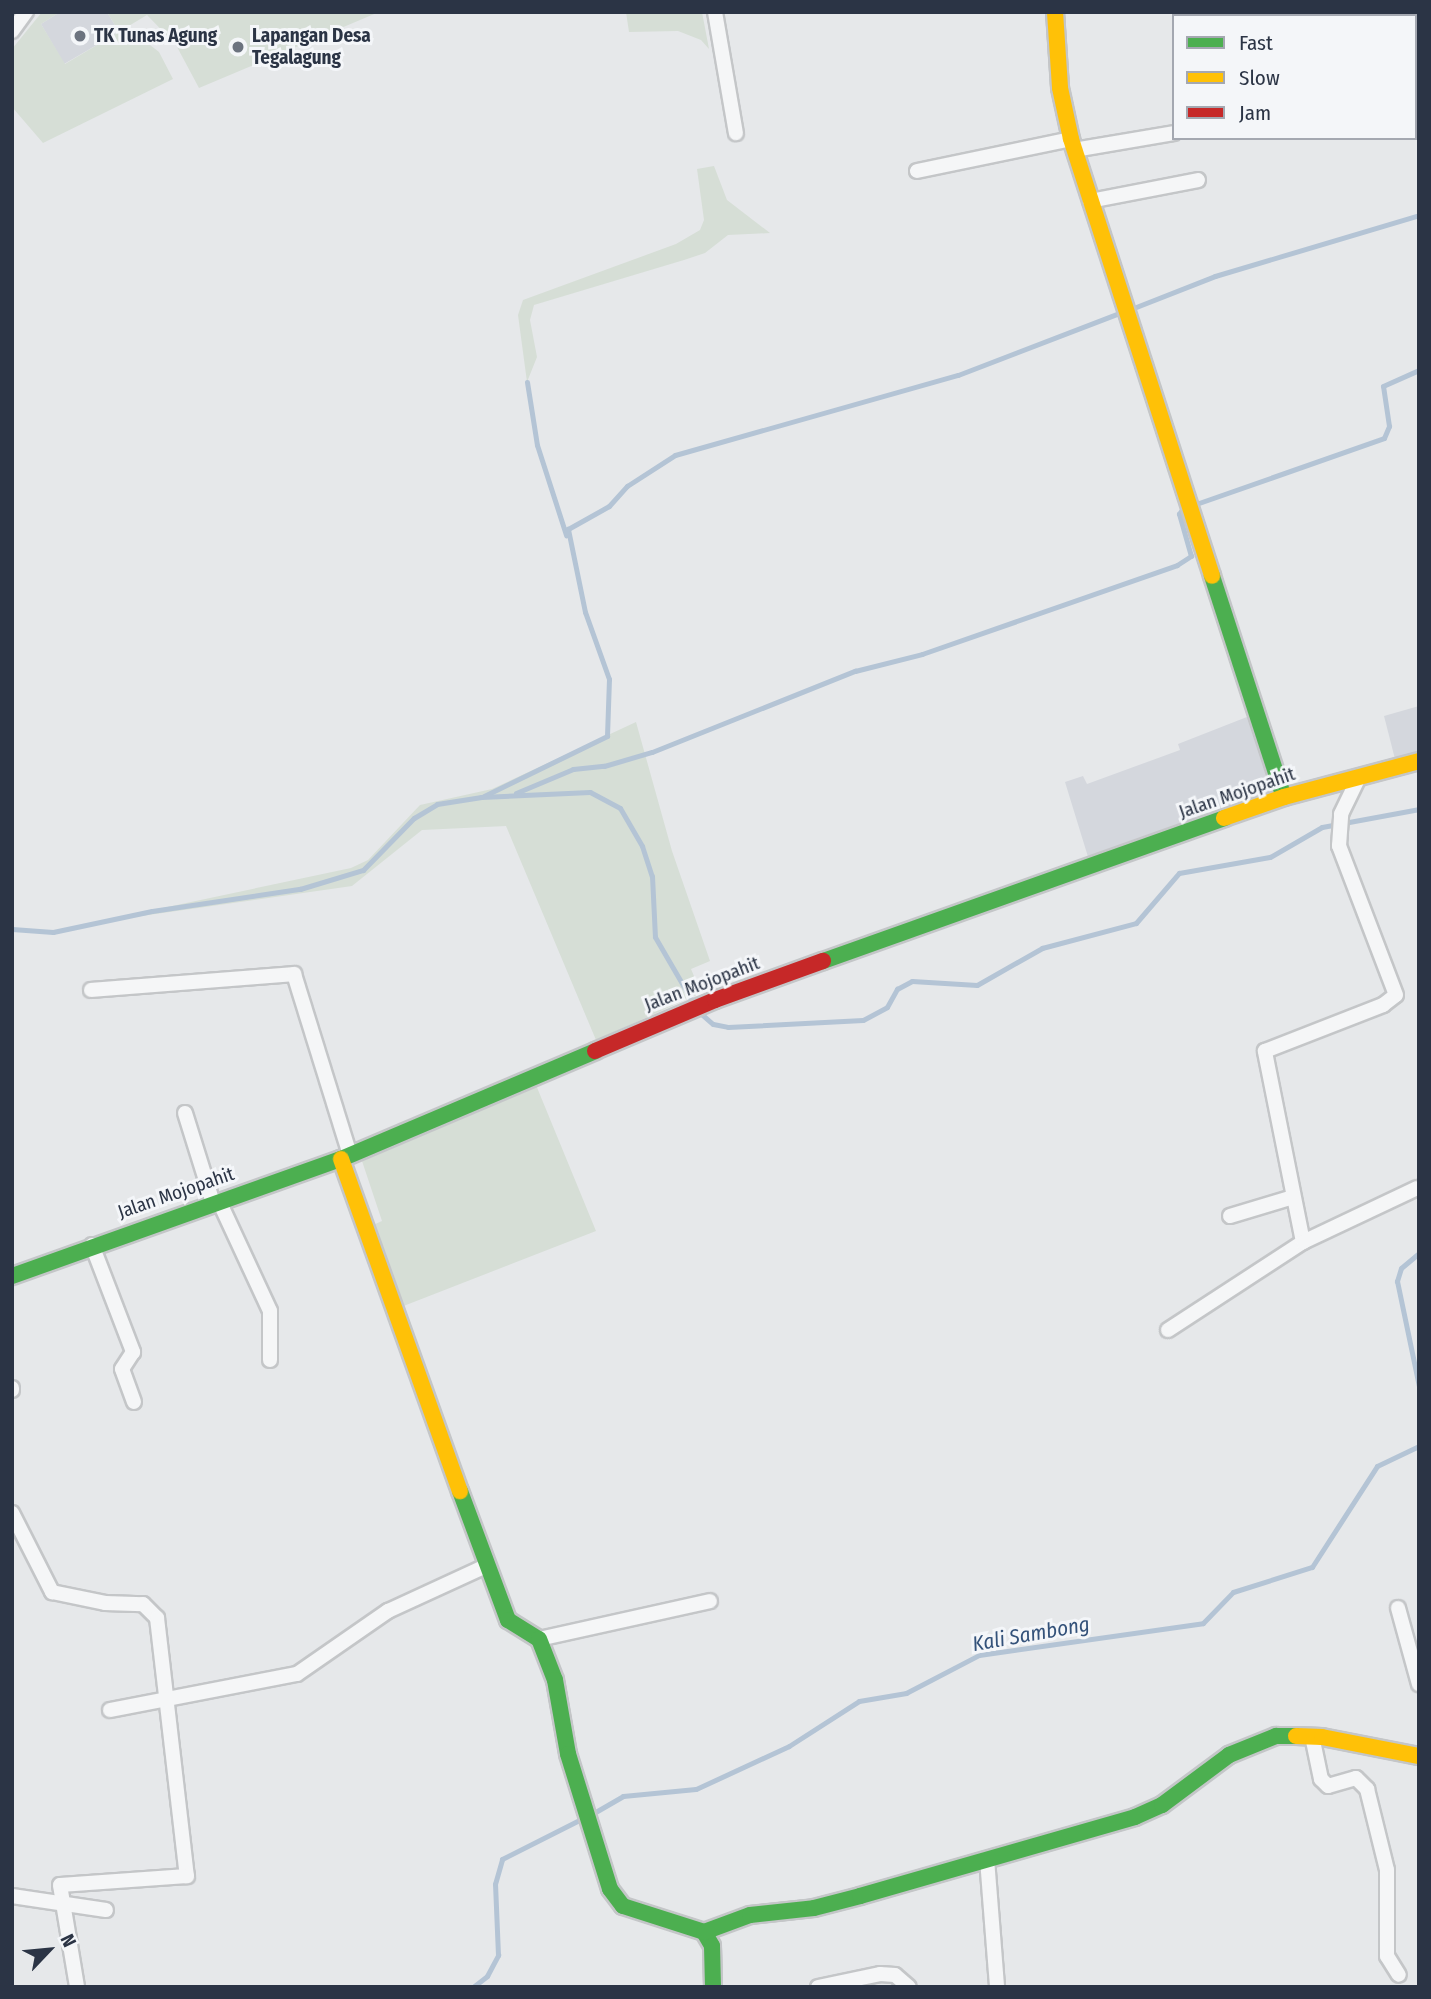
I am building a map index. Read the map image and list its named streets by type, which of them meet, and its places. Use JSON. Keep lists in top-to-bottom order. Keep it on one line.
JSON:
{"streets":{"street":["Jalan Mojopahit"]},"water":["Kali Sambong"],"places":["TK Tunas Agung","Lapangan Desa Tegalagung"],"legend":["Fast","Slow","Jam"],"north":"top right"}
